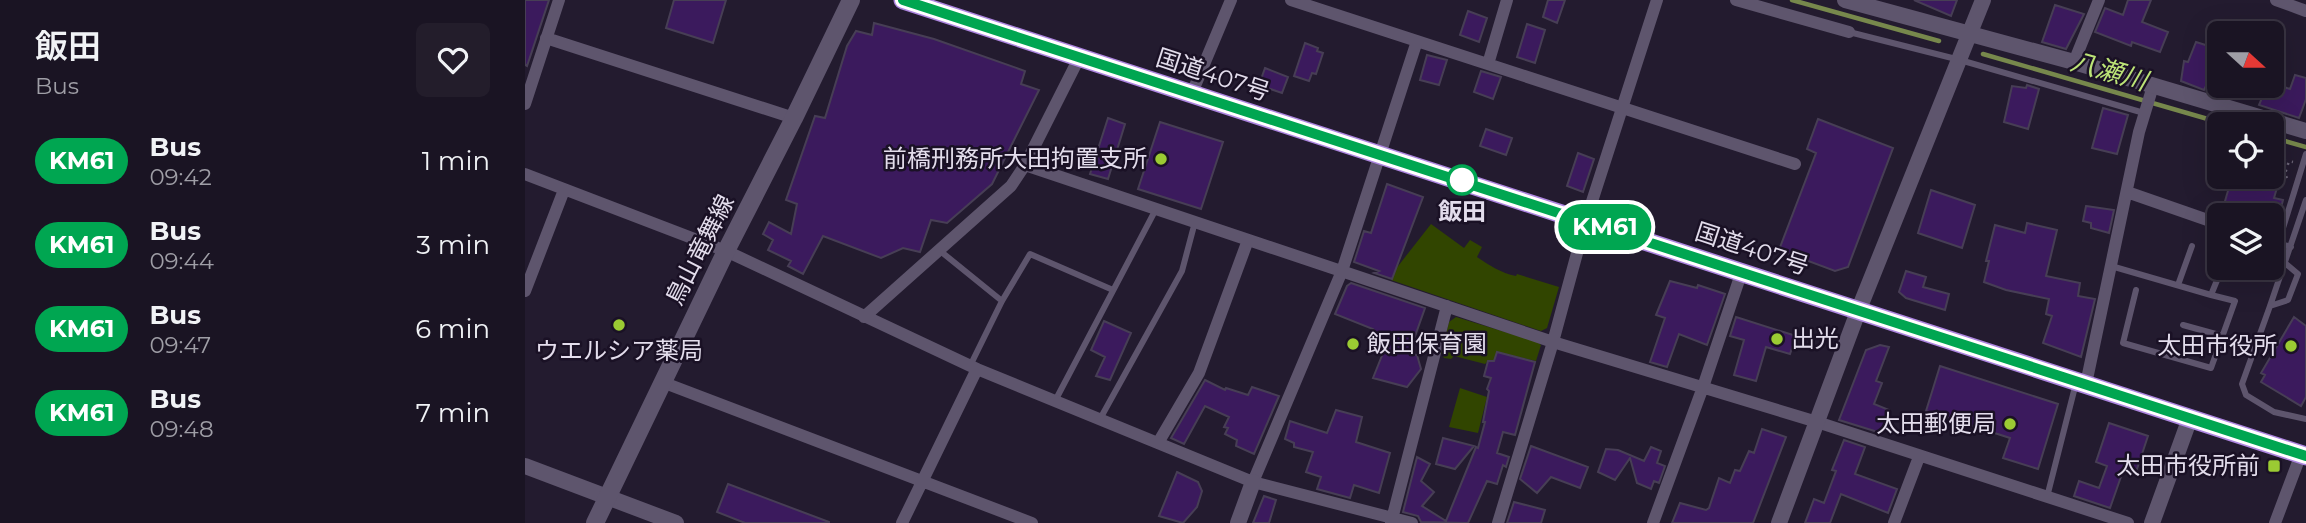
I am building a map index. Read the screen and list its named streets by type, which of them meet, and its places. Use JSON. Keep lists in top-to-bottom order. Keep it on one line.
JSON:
{"streets":{"highway":["国道407号"],"main road":["鳥山竜舞線"]},"water":["八瀬川"],"places":{"other":["前橋刑務所大田拘置支所","飯田","ウエルシア薬局","出光","飯田保育園","太田市役所","太田郵便局"],"transit":["太田市役所前"]},"lines":["bus line KM61"],"north":"right","page":{"heading":["飯田","Bus"],"on_map":"KM61","list":[{"mark":"KM61","name":"Bus","note":"09:42","value":"1 min"},{"mark":"KM61","name":"Bus","note":"09:44","value":"3 min"},{"mark":"KM61","name":"Bus","note":"09:47","value":"6 min"},{"mark":"KM61","name":"Bus","note":"09:48","value":"7 min"}]}}
